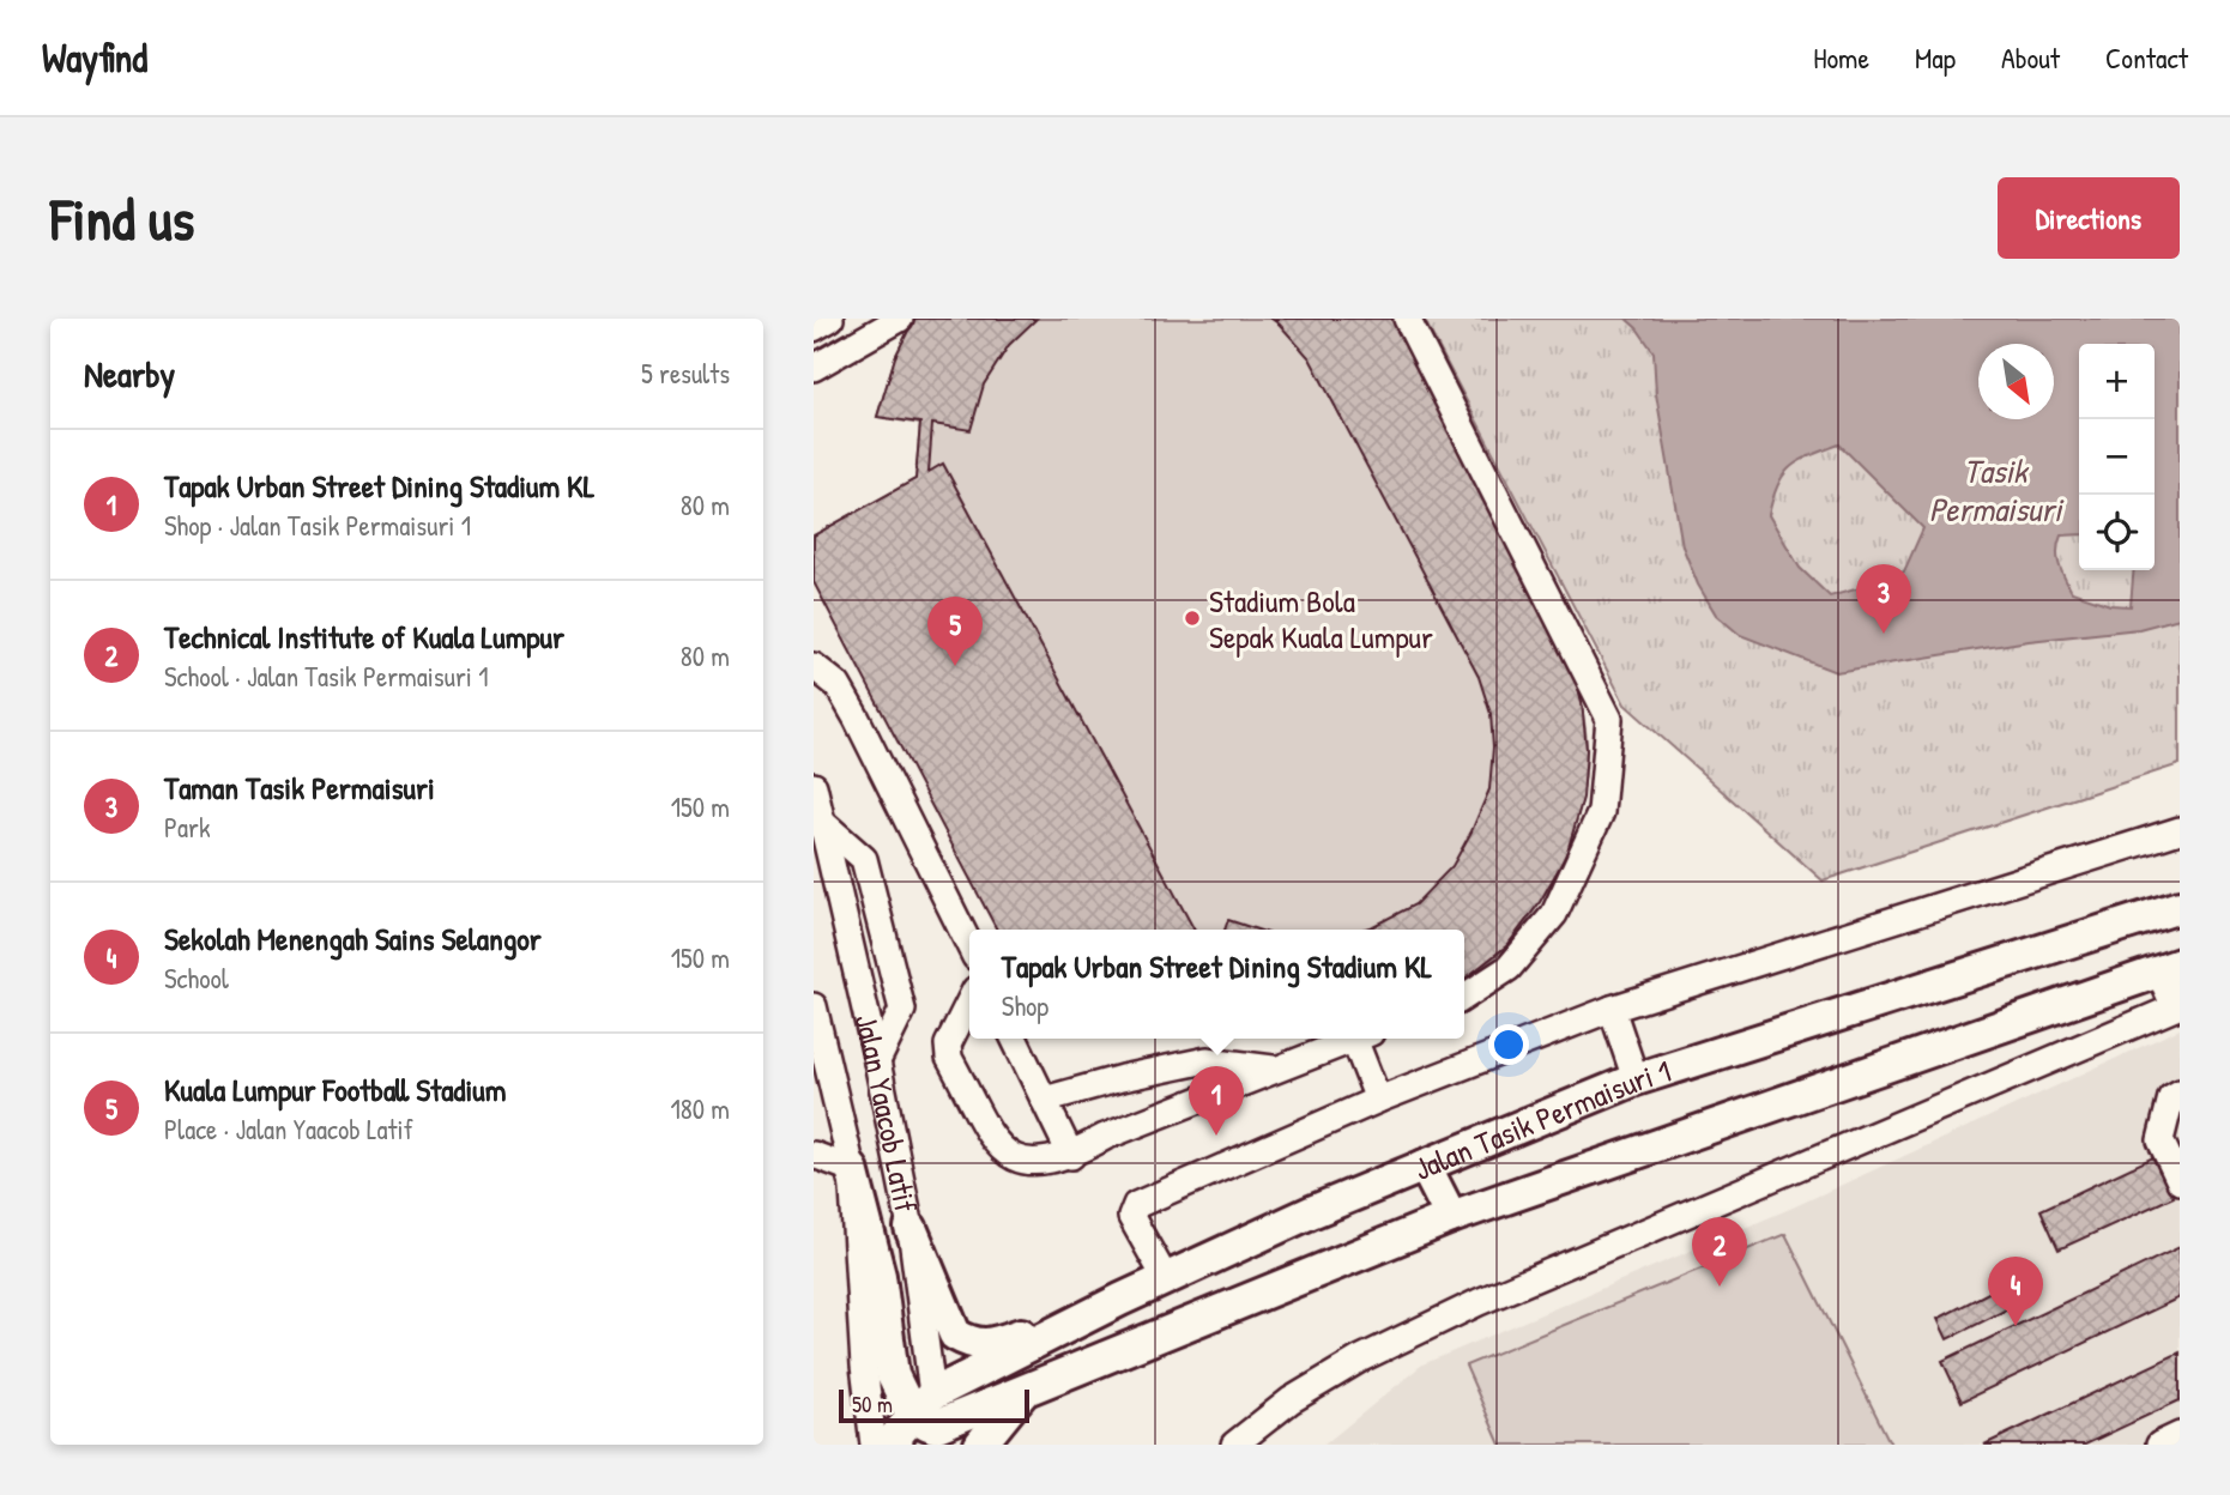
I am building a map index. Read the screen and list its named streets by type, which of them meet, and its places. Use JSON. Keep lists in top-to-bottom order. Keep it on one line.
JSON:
{"streets":{"main road":["Jalan Tasik Permaisuri 1"],"street":["Jalan Yaacob Latif"]},"crossings":[["Jalan Yaacob Latif","Jalan Tasik Permaisuri 1"]],"water":["Tasik Permaisuri"],"places":["Stadium Bola Sepak Kuala Lumpur"],"scale_bar":"50 m","north":"bottom right","page":{"header":"Wayfind","nav":["Home","Map","About","Contact"],"buttons":"Directions","title":"Find us","heading":["Nearby","5 results"],"map_buttons":["+","−"],"list":[{"mark":"1","name":"Tapak Urban Street Dining Stadium KL","note":"Shop · Jalan Tasik Permaisuri 1","value":"80 m"},{"mark":"2","name":"Technical Institute of Kuala Lumpur","note":"School · Jalan Tasik Permaisuri 1","value":"80 m"},{"mark":"3","name":"Taman Tasik Permaisuri","note":"Park","value":"150 m"},{"mark":"4","name":"Sekolah Menengah Sains Selangor","note":"School","value":"150 m"},{"mark":"5","name":"Kuala Lumpur Football Stadium","note":"Place · Jalan Yaacob Latif","value":"180 m"}],"pins":["3","5","1","2","4"],"popup":["Tapak Urban Street Dining Stadium KL","Shop"],"scale":"50 m"}}
